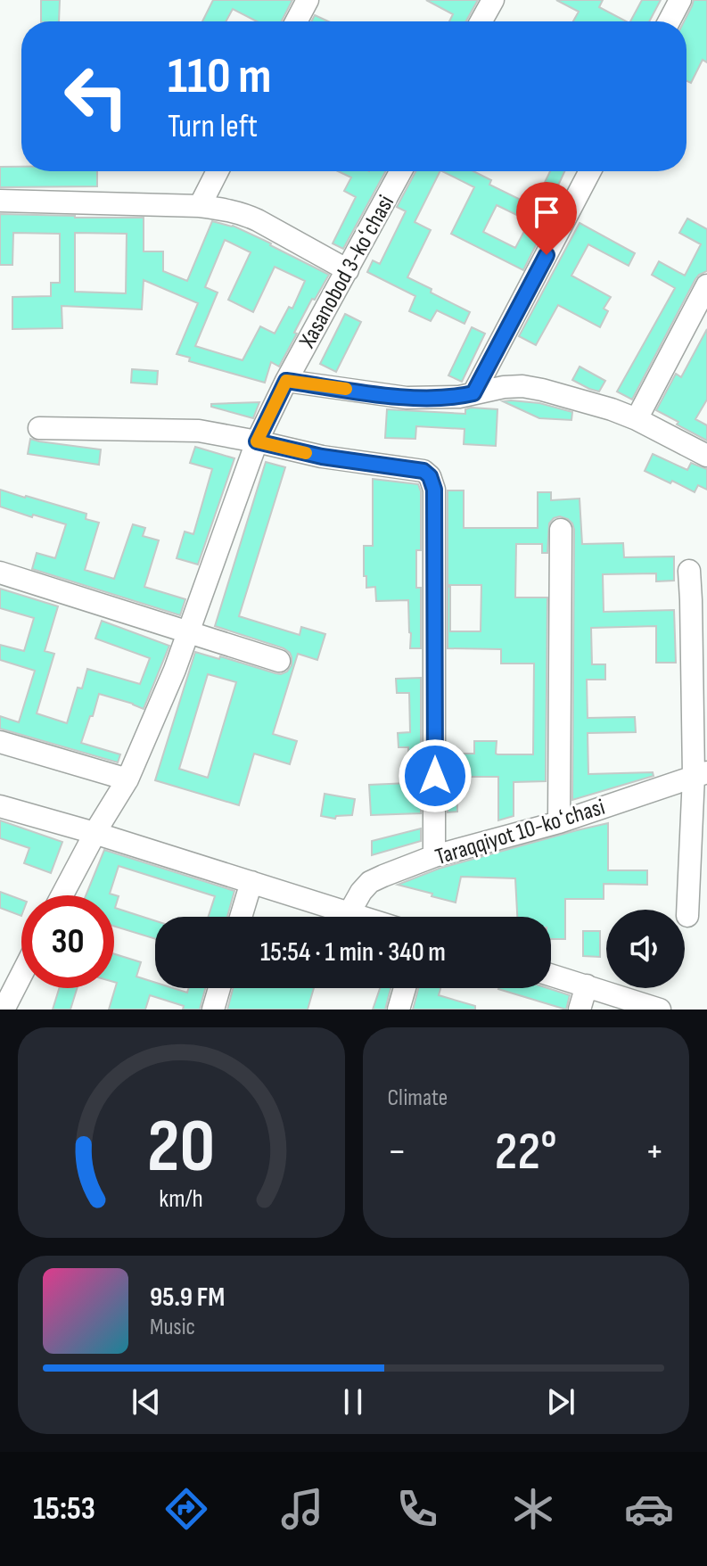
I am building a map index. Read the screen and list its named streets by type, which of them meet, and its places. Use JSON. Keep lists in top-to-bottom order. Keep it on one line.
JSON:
{"streets":{"street":["Xasanobod 3-koʻchasi","Taraqqiyot 10-koʻchasi"]},"page":{"turn":["110 m","Turn left"],"limit":"30","trip":"15:54 · 1 min · 340 m","tile":"Climate","heat":["−","22°","+"],"song":["95.9 FM","Music"],"tabs":"15:53","gauge":["20","km/h"]}}
